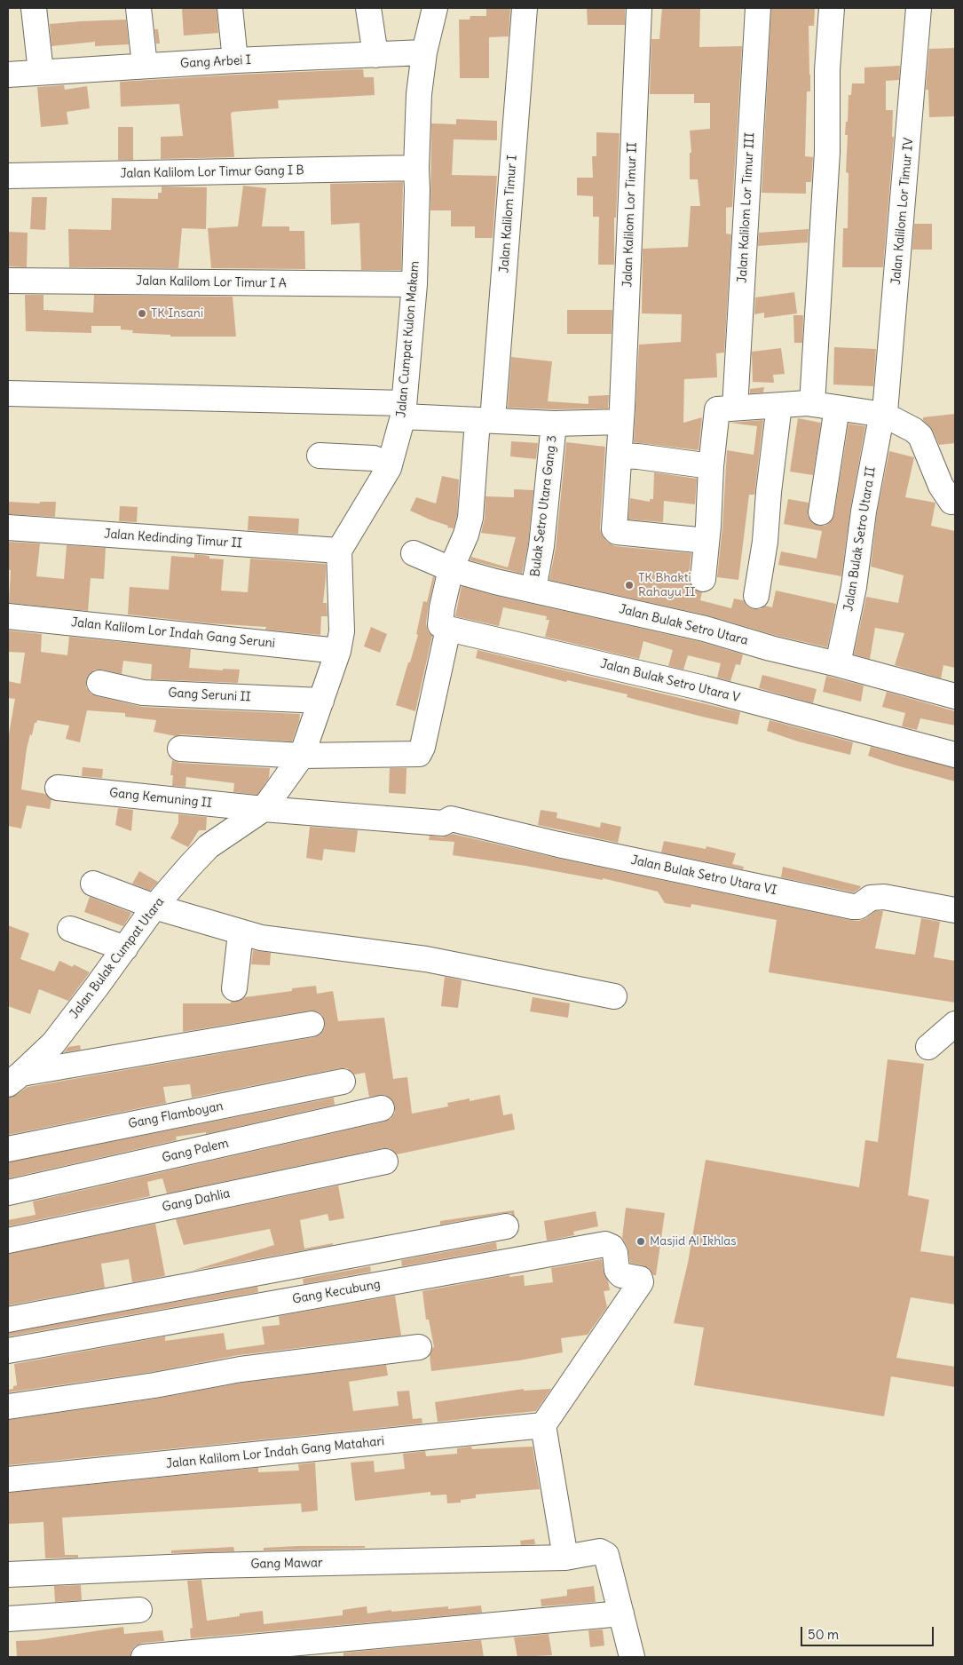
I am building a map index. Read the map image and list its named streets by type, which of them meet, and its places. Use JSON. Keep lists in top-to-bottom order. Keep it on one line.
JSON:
{"streets":{"street":["Gang Arbei I","Jalan Kalilom Lor Timur Gang I B","Jalan Kalilom Lor Timur III","Jalan Kalilom Lor Timur IV","Jalan Kalilom Timur I","Jalan Kalilom Lor Timur II","Jalan Kalilom Lor Timur I A","Jalan Cumpat Kulon Makam","Bulak Setro Utara Gang 3","Jalan Kedinding Timur II","Jalan Bulak Setro Utara II","Jalan Bulak Setro Utara","Jalan Kalilom Lor Indah Gang Seruni","Jalan Bulak Setro Utara V","Gang Seruni II","Gang Kemuning II","Jalan Bulak Setro Utara VI","Jalan Bulak Cumpat Utara","Gang Flamboyan","Gang Palem","Gang Dahlia","Gang Kecubung","Jalan Kalilom Lor Indah Gang Matahari","Gang Mawar"]},"crossings":[["Gang Arbei I","Jalan Cumpat Kulon Makam"],["Jalan Kalilom Lor Timur Gang I B","Jalan Cumpat Kulon Makam"],["Jalan Kalilom Lor Timur IV","Jalan Bulak Setro Utara II"],["Jalan Kalilom Timur I","Jalan Bulak Setro Utara"],["Jalan Kalilom Lor Timur I A","Jalan Cumpat Kulon Makam"],["Jalan Cumpat Kulon Makam","Jalan Kedinding Timur II"],["Bulak Setro Utara Gang 3","Jalan Bulak Setro Utara"],["Jalan Bulak Setro Utara II","Jalan Bulak Setro Utara"],["Gang Kemuning II","Jalan Bulak Setro Utara VI"],["Gang Kemuning II","Jalan Bulak Cumpat Utara"],["Gang Kecubung","Jalan Kalilom Lor Indah Gang Matahari"]],"places":["TK Insani","TK Bhakti Rahayu II","Masjid Al Ikhlas"],"scale_bar":"50 m"}
